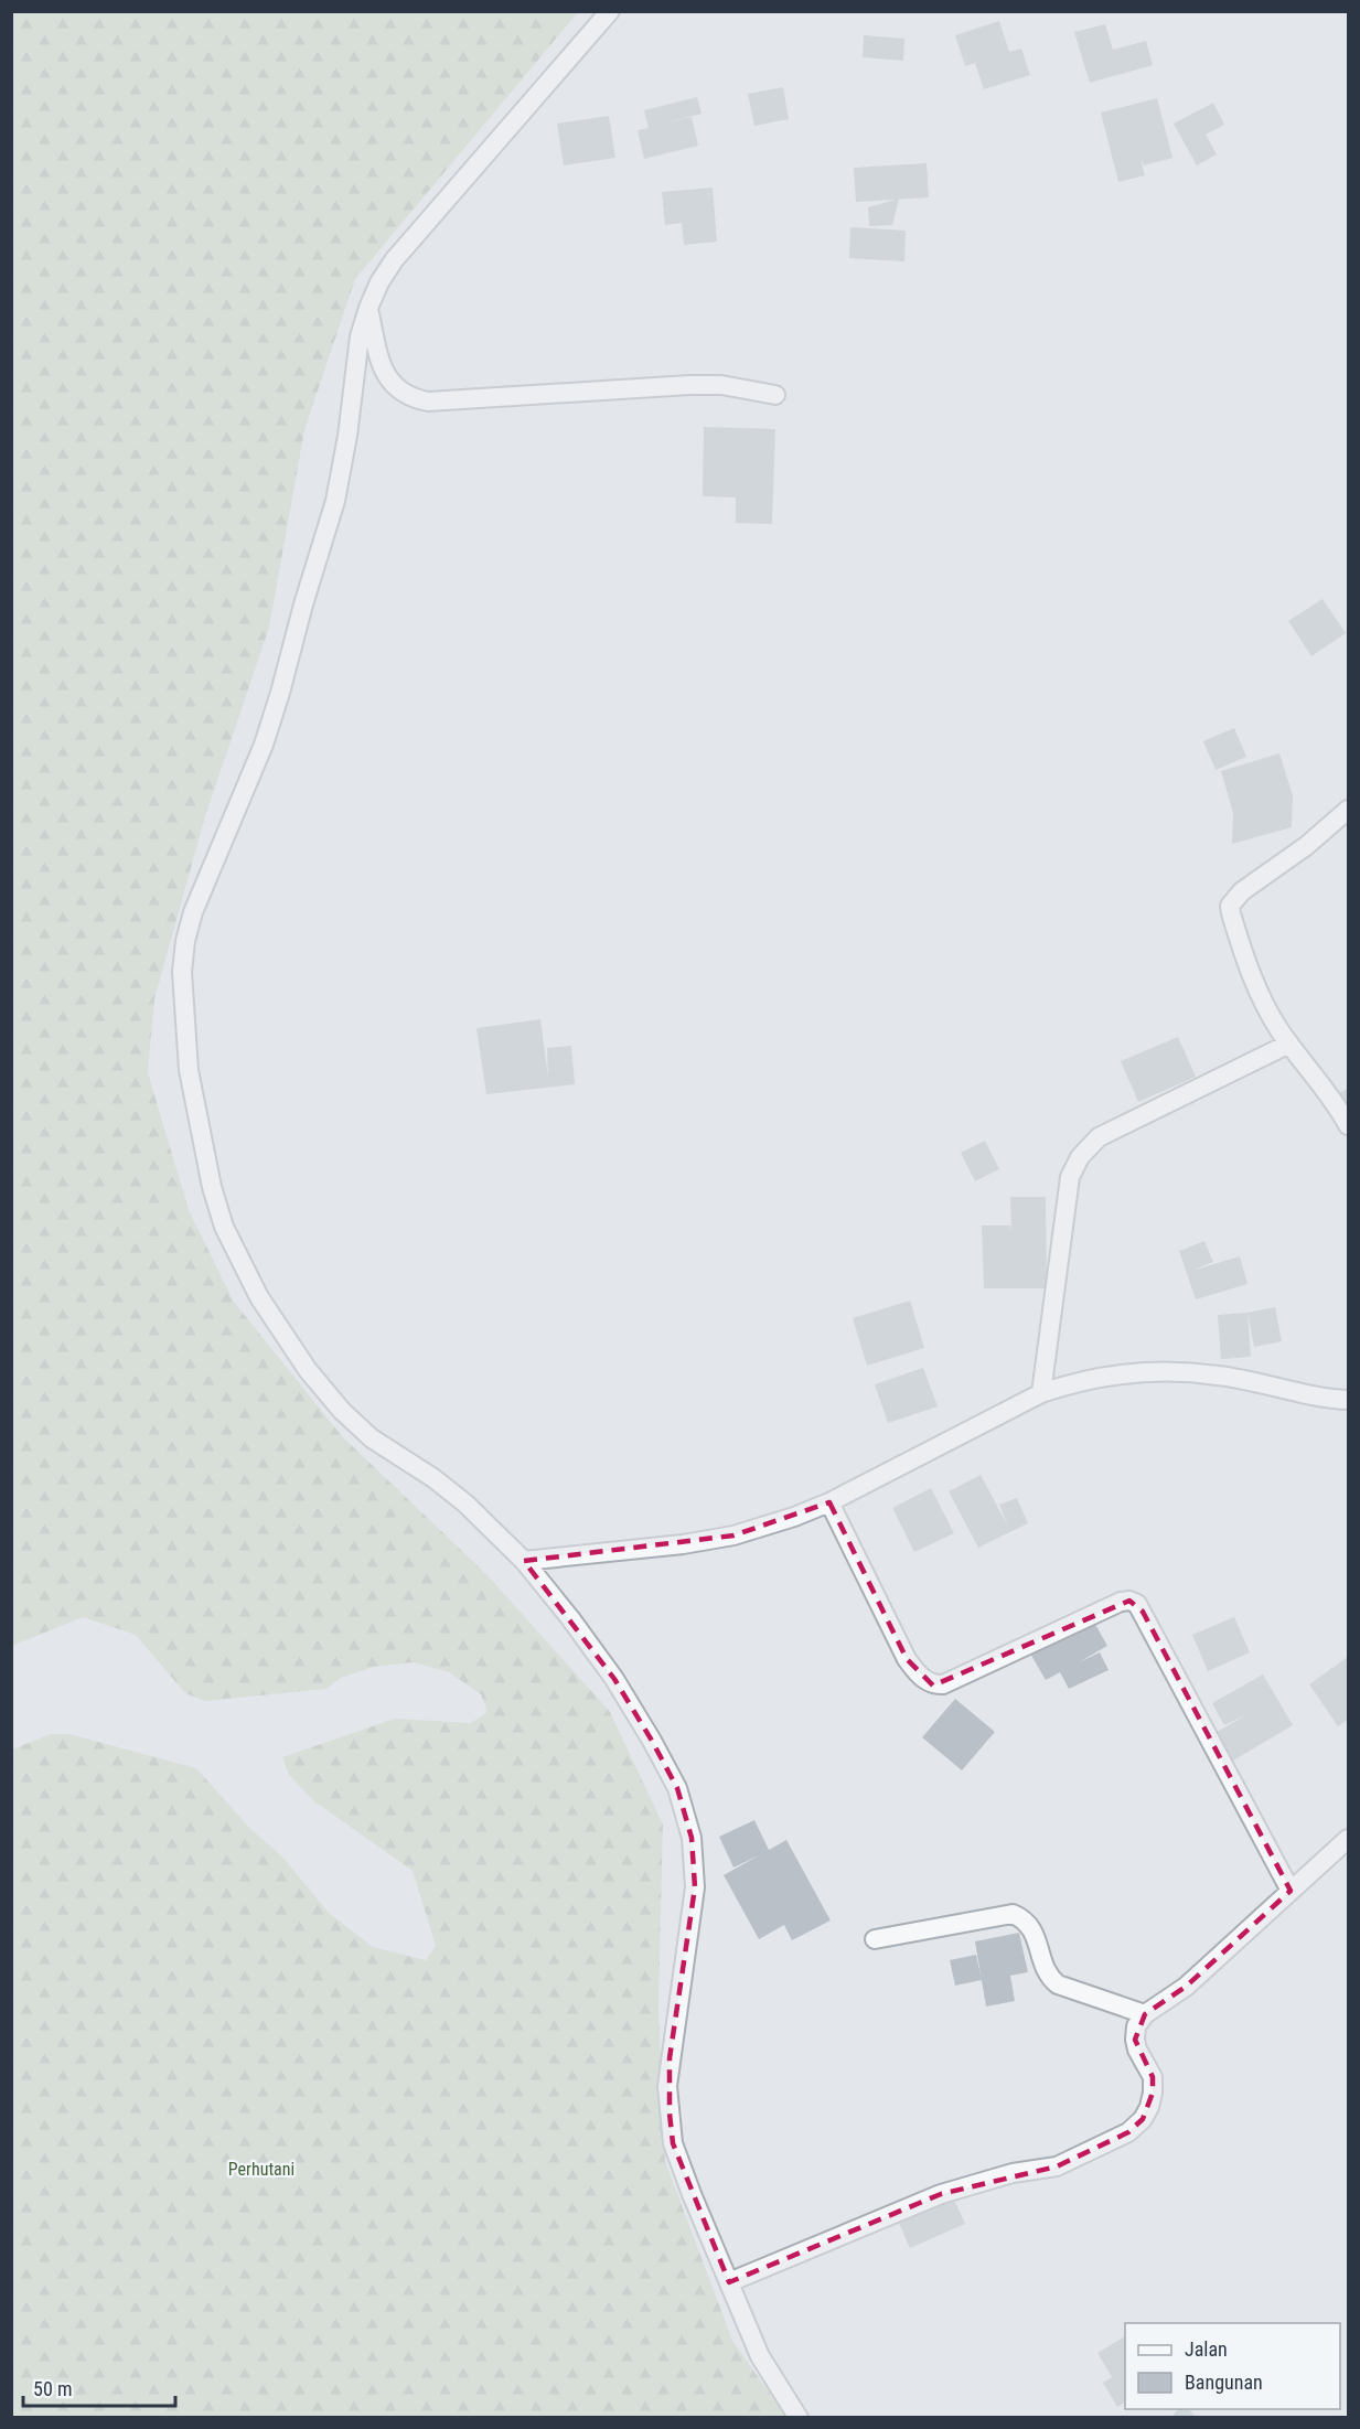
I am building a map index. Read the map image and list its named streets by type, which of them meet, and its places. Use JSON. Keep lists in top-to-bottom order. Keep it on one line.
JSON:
{"parks":["Perhutani"],"legend":["Jalan","Bangunan"],"scale_bar":"50 m"}
